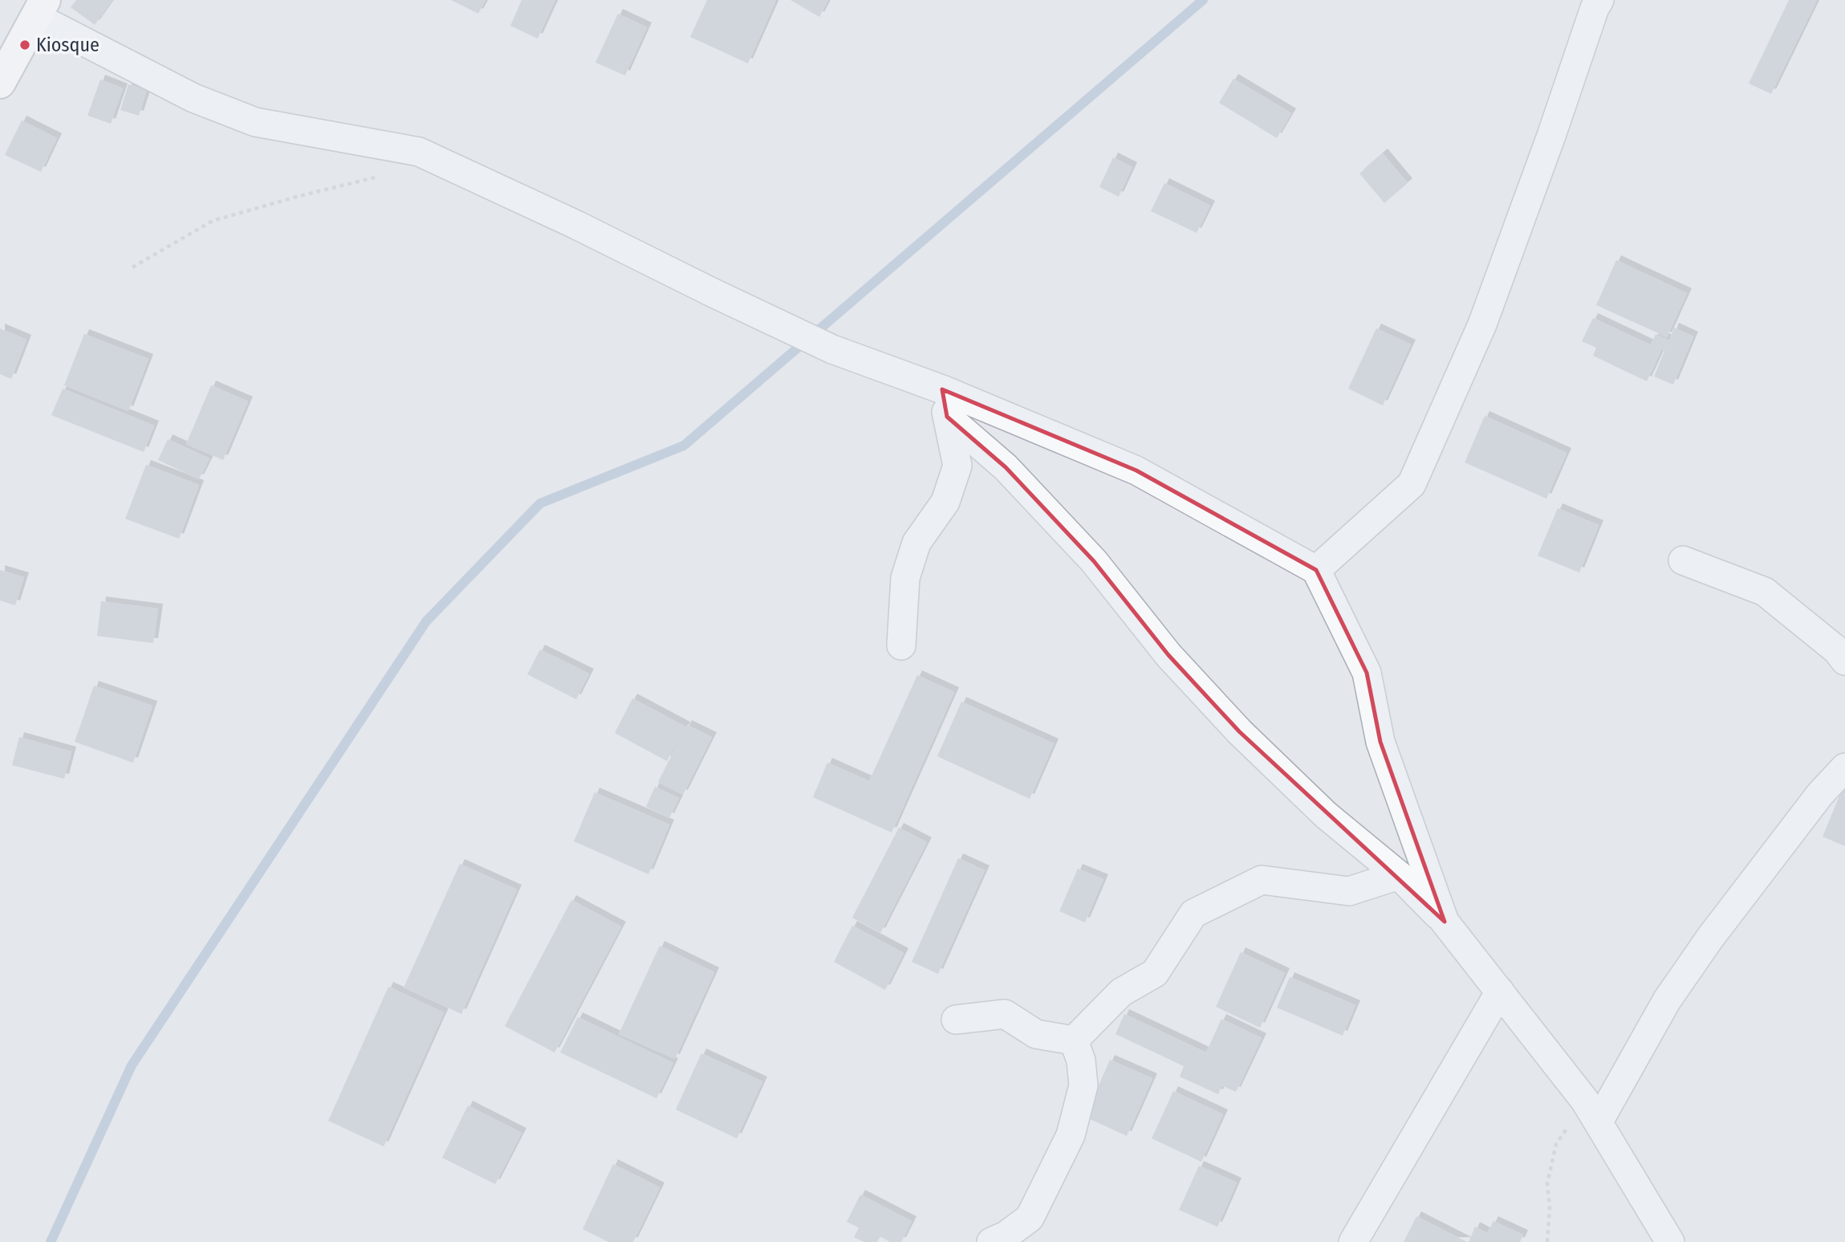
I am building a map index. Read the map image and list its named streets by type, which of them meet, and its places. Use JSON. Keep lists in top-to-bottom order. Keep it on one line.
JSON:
{"places":["Kiosque"]}
